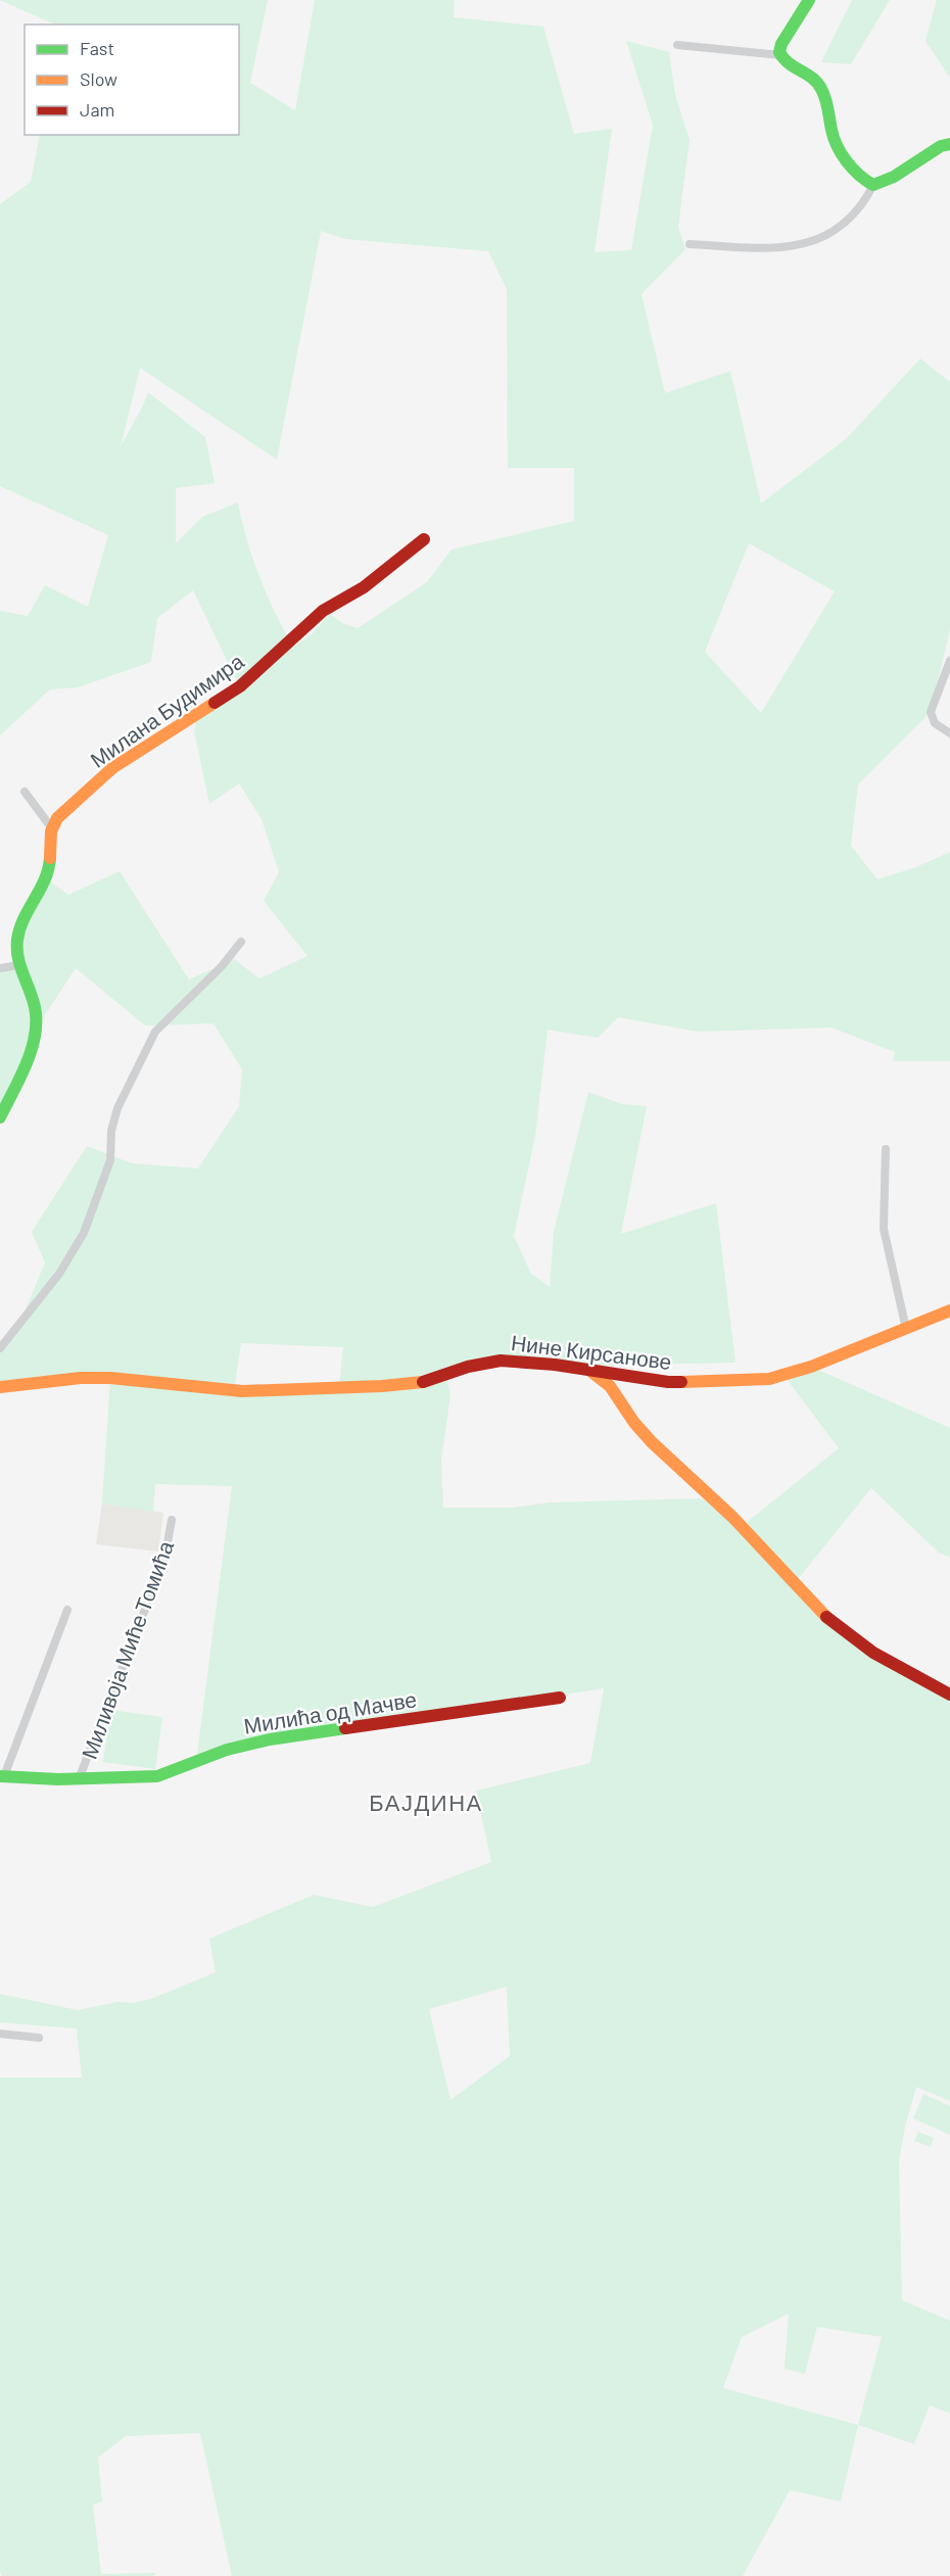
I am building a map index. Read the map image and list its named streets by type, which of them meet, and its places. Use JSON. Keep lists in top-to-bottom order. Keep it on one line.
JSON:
{"streets":{"street":["Милана Будимира","Нине Кирсанове","Миливоја Миће Томића","Милића од Мачве"]},"crossings":[["Миливоја Миће Томића","Милића од Мачве"]],"districts":["БАЈДИНА"],"legend":["Fast","Slow","Jam"]}
